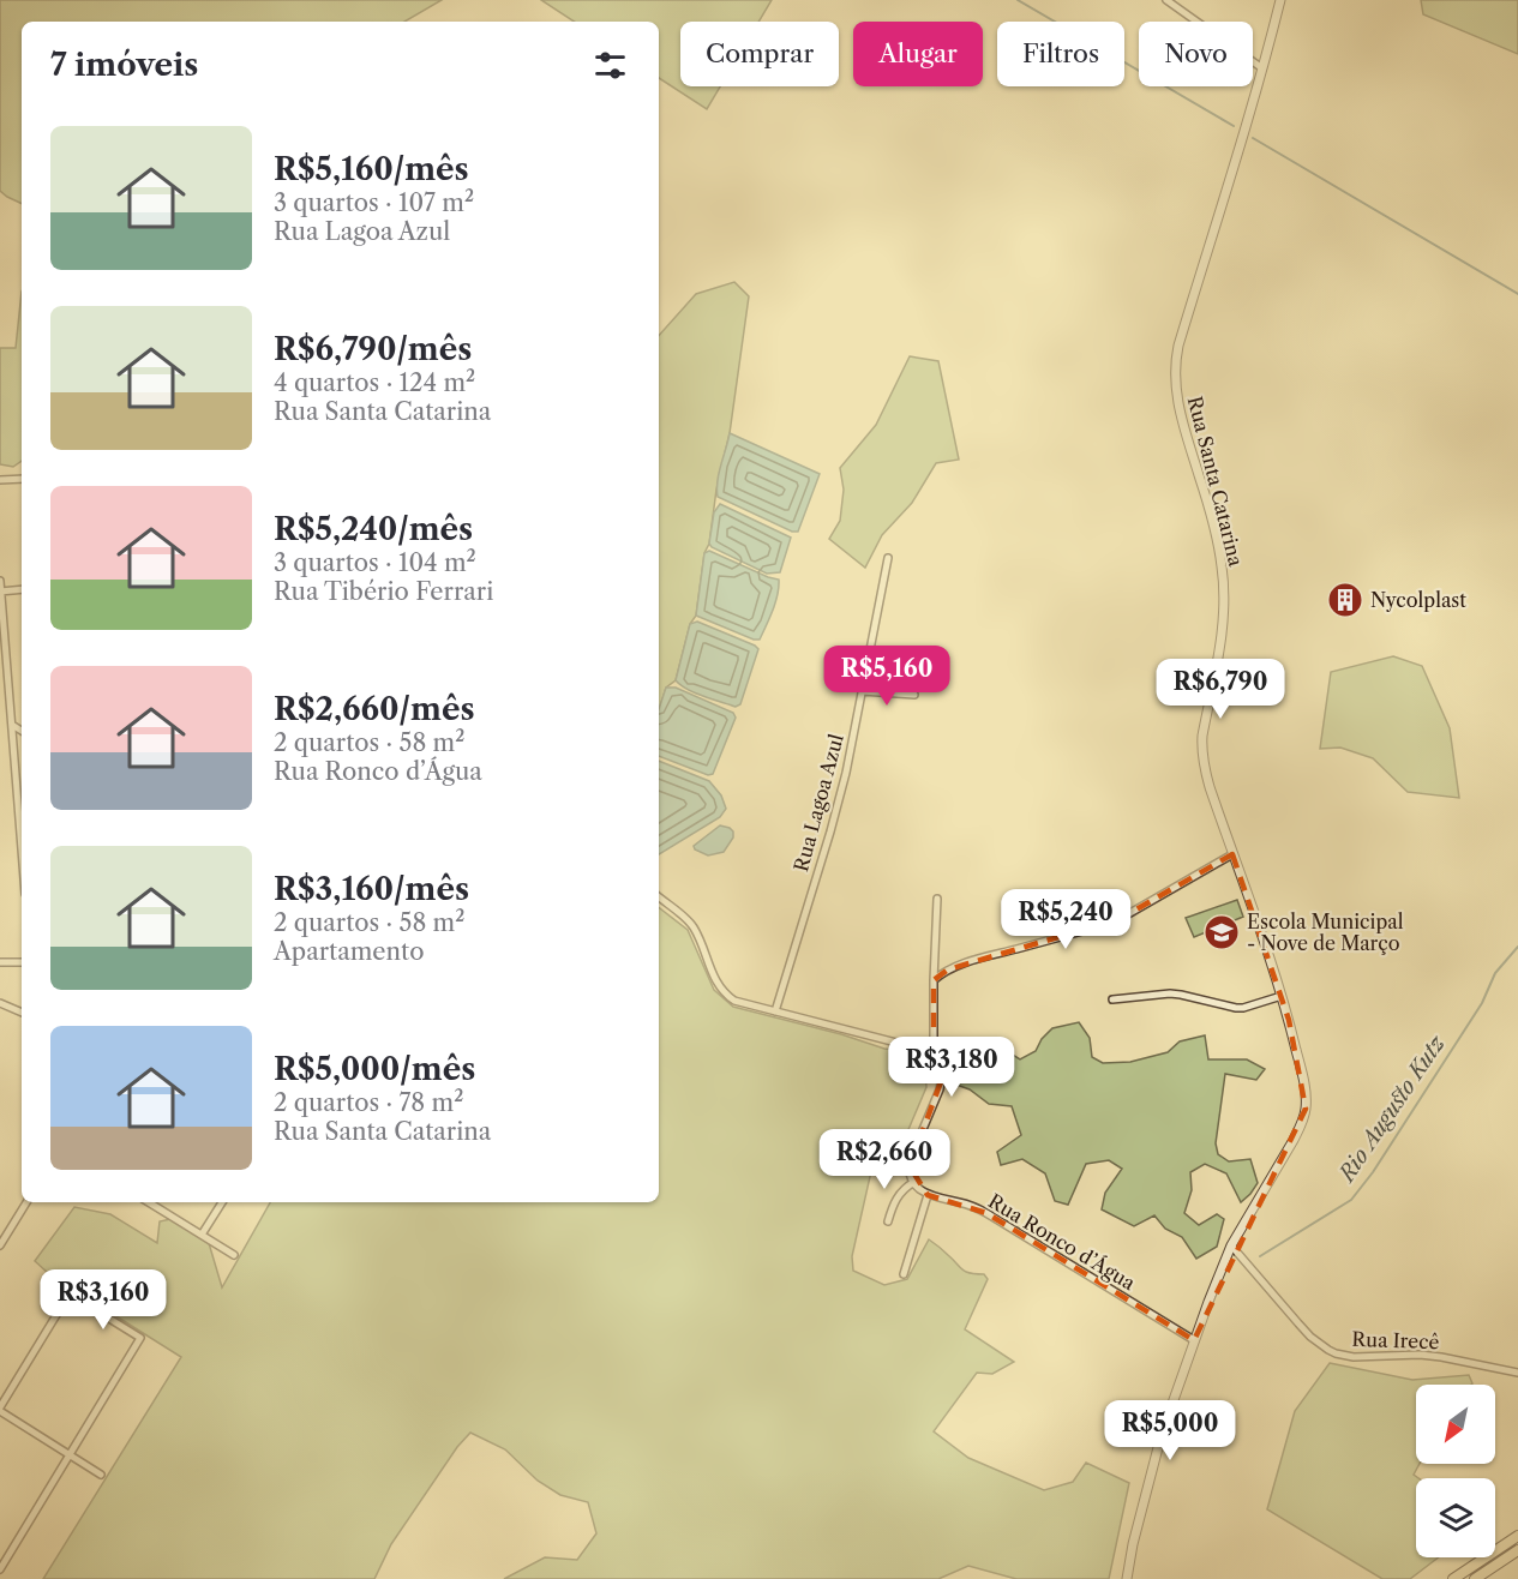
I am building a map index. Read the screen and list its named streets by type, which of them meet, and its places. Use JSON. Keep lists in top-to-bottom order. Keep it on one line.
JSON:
{"streets":{"street":["Rua Santa Catarina","Rua Lagoa Azul","Rua Ronco d’Água","Rua Irecê"]},"crossings":[["Rua Santa Catarina","Rua Ronco d’Água"],["Rua Santa Catarina","Rua Irecê"]],"water":["Rio Augusto Kutz"],"places":{"building":["Nycolplast"],"school or university":["Escola Municipal - Nove de Março"]},"north":"bottom left","page":{"chip":["Comprar","Alugar","Filtros","Novo"],"heading":"7 imóveis","list":[{"name":"R$5,160/mês","note":"3 quartos · 107 m² · Rua Lagoa Azul"},{"name":"R$6,790/mês","note":"4 quartos · 124 m² · Rua Santa Catarina"},{"name":"R$5,240/mês","note":"3 quartos · 104 m² · Rua Tibério Ferrari"},{"name":"R$2,660/mês","note":"2 quartos · 58 m² · Rua Ronco d’Água"},{"name":"R$3,160/mês","note":"2 quartos · 58 m² · Apartamento"},{"name":"R$5,000/mês","note":"2 quartos · 78 m² · Rua Santa Catarina"}],"price":["R$5,160","R$6,790","R$5,240","R$3,180","R$2,660","R$3,160","R$5,000"]}}
